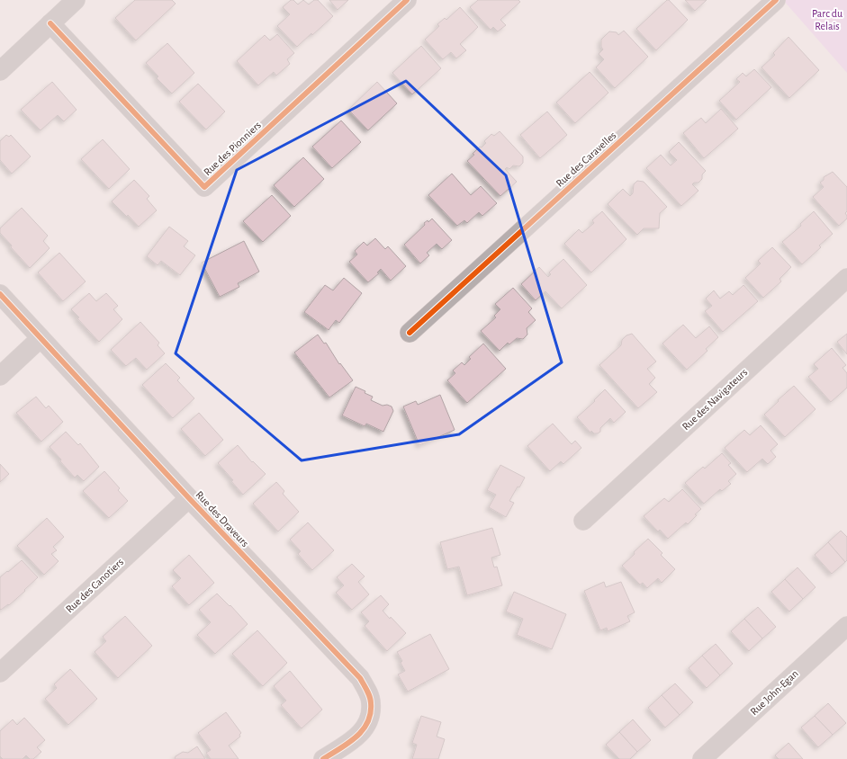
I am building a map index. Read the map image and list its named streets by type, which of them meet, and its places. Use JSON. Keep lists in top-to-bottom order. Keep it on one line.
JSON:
{"streets":{"street":["Rue des Pionniers","Rue des Caravelles","Rue des Navigateurs","Rue des Draveurs","Rue des Canotiers","Rue John-Egan"]},"crossings":[["Rue des Draveurs","Rue des Canotiers"]],"parks":["Parc du Relais"]}
